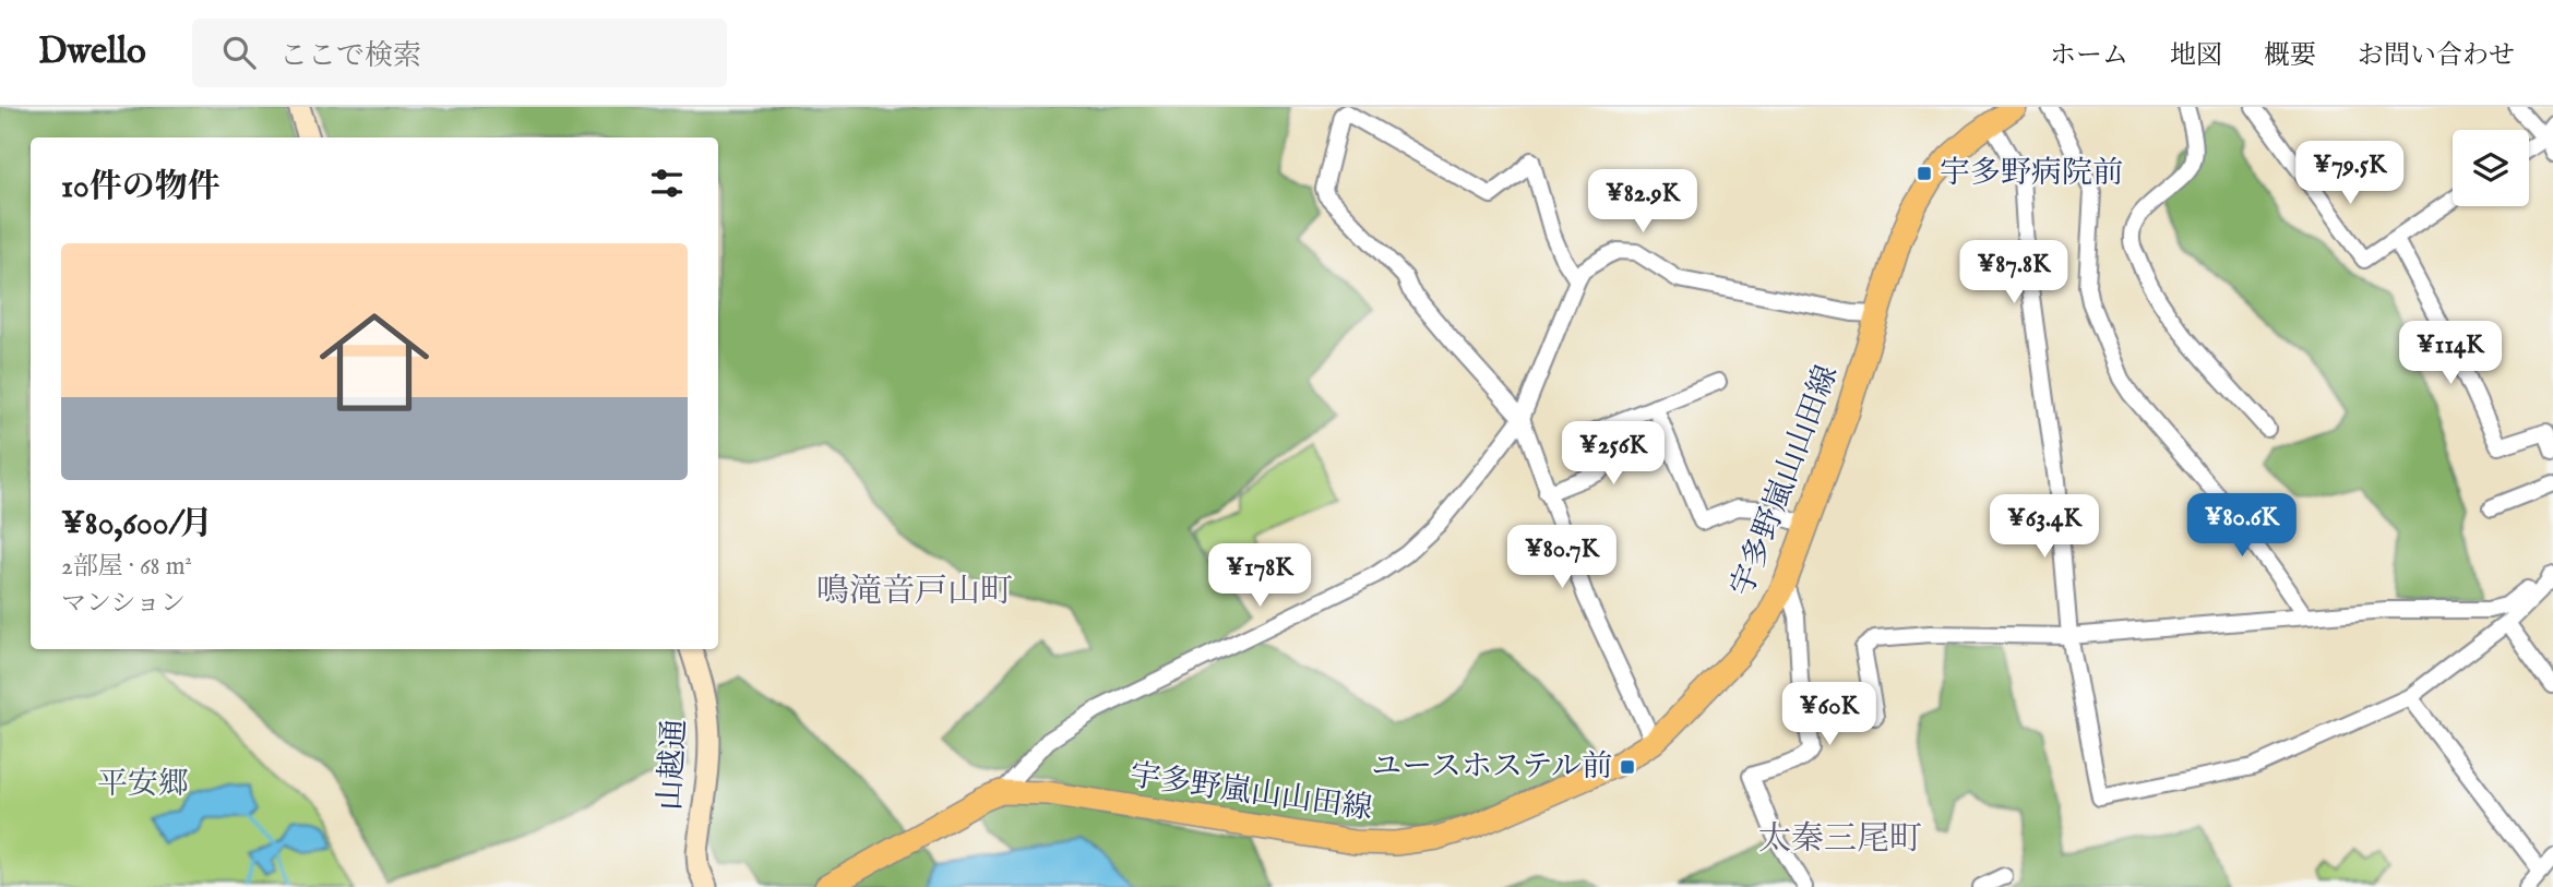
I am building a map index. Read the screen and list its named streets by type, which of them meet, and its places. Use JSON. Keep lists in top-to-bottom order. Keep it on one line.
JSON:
{"streets":{"main road":["宇多野嵐山山田線"],"street":["山越通"]},"districts":["鳴滝音戸山町","太秦三尾町"],"parks":["平安郷"],"places":{"transit":["宇多野病院前","ユースホステル前"]},"page":{"header":"Dwello","search":"ここで検索","nav":["ホーム","地図","概要","お問い合わせ"],"heading":"10件の物件","price":["¥79.5K","¥82.9K","¥87.8K","¥114K","¥256K","¥80.6K","¥63.4K","¥80.7K","¥178K","¥60K"],"list":[{"name":"¥80,600/月","note":"2部屋 · 68 m² · マンション"}]}}
